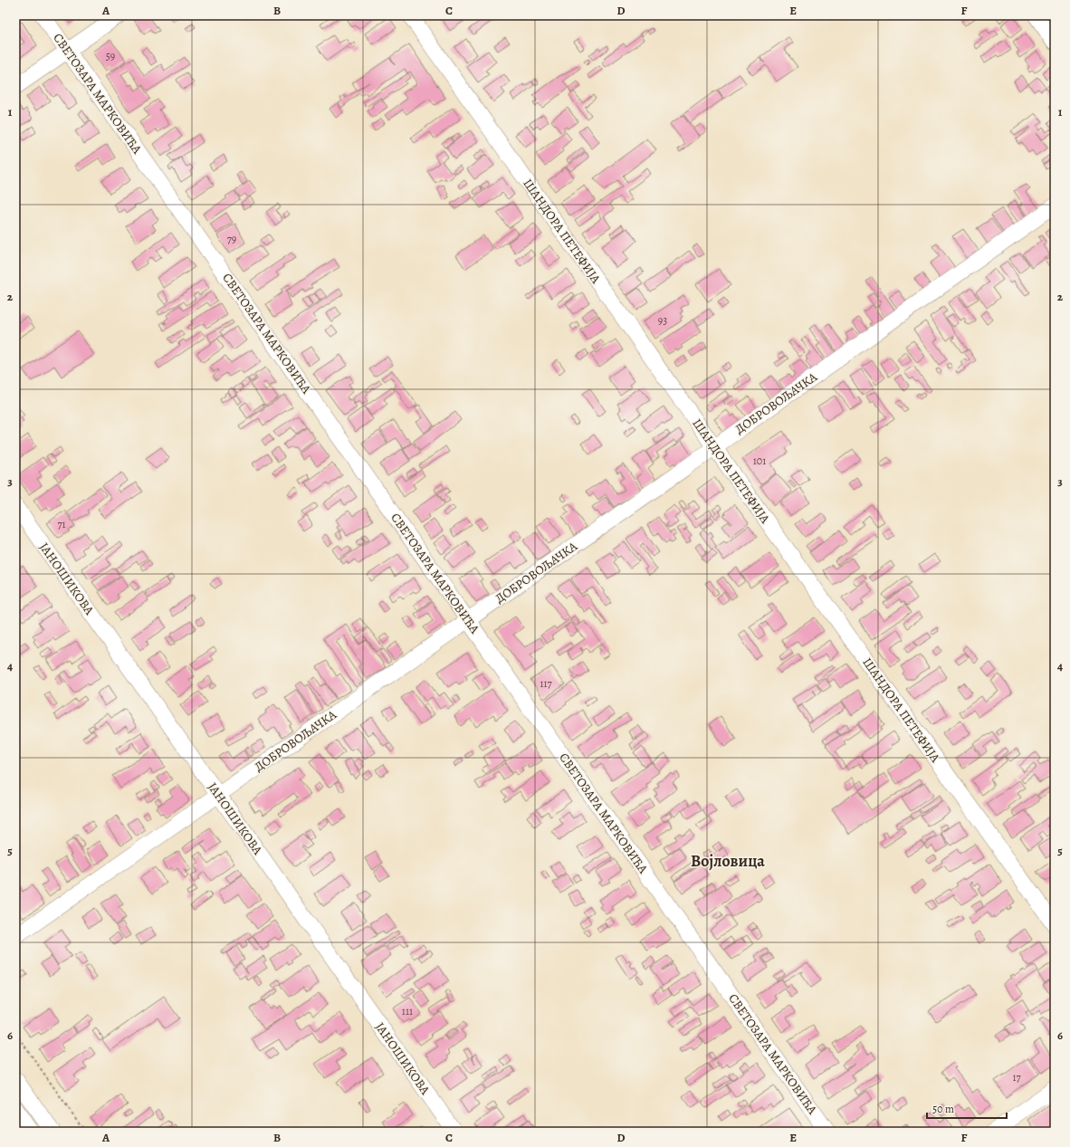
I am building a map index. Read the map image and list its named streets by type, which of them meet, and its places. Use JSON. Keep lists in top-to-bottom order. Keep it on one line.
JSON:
{"streets":{"street":["СВЕТОЗАРА МАРКОВИЋА","ШАНДОРА ПЕТЕФИЈА","ДОБРОВОЉАЧКА","ЈАНОШИКОВА"]},"crossings":[["СВЕТОЗАРА МАРКОВИЋА","ДОБРОВОЉАЧКА"],["ШАНДОРА ПЕТЕФИЈА","ДОБРОВОЉАЧКА"],["ДОБРОВОЉАЧКА","ЈАНОШИКОВА"]],"districts":["Војловица"],"house_numbers":["59","79","93","101","71","117","111","17"],"scale_bar":"50 m","grid":{"columns":["A","B","C","D","E","F"],"rows":["1","2","3","4","5","6"]}}
